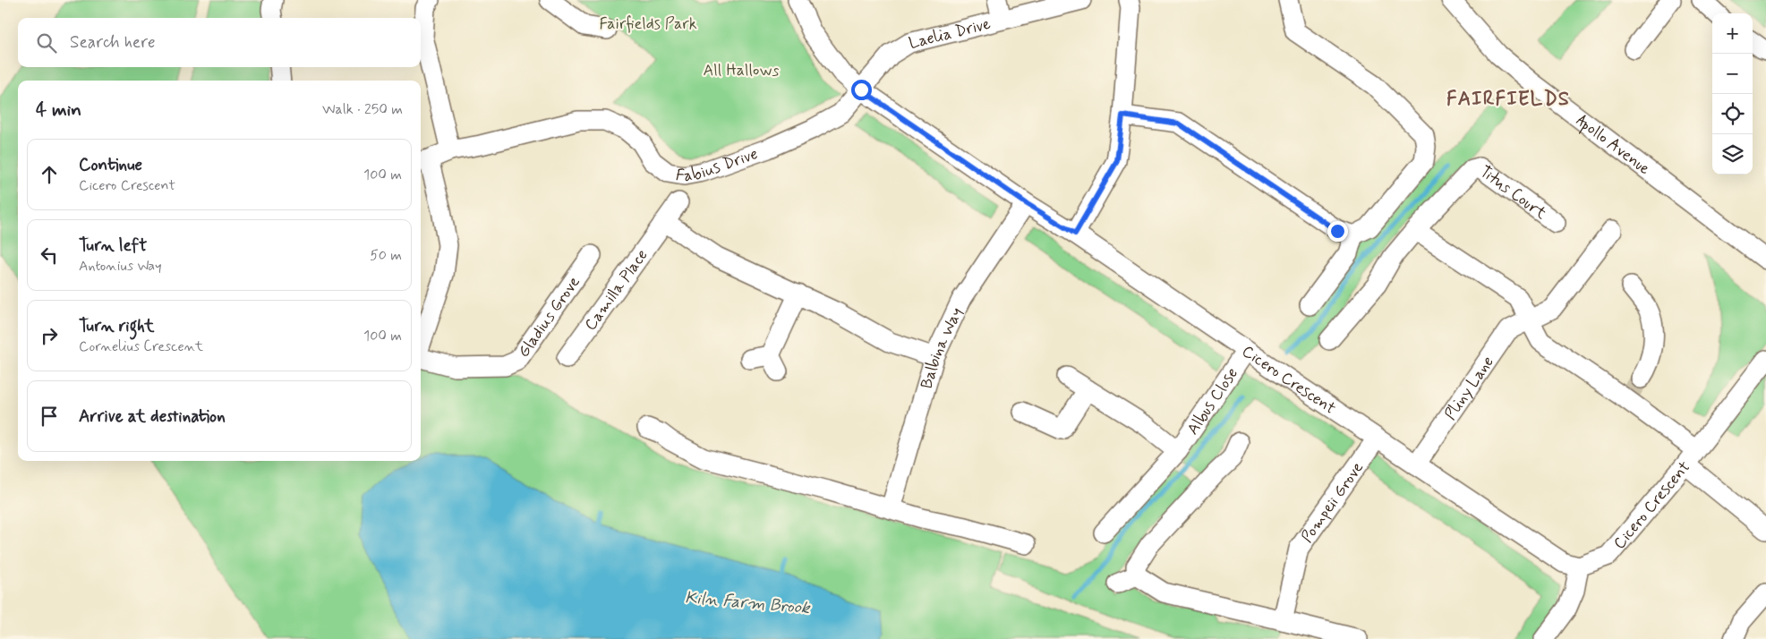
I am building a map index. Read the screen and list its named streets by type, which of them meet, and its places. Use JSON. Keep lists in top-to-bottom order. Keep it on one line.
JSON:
{"streets":{"street":["Laelia Drive","Apollo Avenue","Fabius Drive","Titus Court","Camilla Place","Gladius Grove","Balbina Way","Cicero Crescent","Pliny Lane","Albus Close","Pompeii Grove"]},"crossings":[["Laelia Drive","Fabius Drive"],["Laelia Drive","Cicero Crescent"],["Fabius Drive","Gladius Grove"],["Fabius Drive","Cicero Crescent"],["Balbina Way","Cicero Crescent"],["Cicero Crescent","Pliny Lane"],["Cicero Crescent","Albus Close"],["Cicero Crescent","Pompeii Grove"]],"districts":["FAIRFIELDS"],"water":["Kiln Farm Brook"],"parks":["Fairfields Park","All Hallows"],"page":{"map_buttons":["+","−"],"search":"Search here","heading":["4 min","Walk · 250 m"],"list":[["Continue","Cicero Crescent","100 m"],["Turn left","Antonius Way","50 m"],["Turn right","Cornelius Crescent","100 m"],"Arrive at destination"]}}
